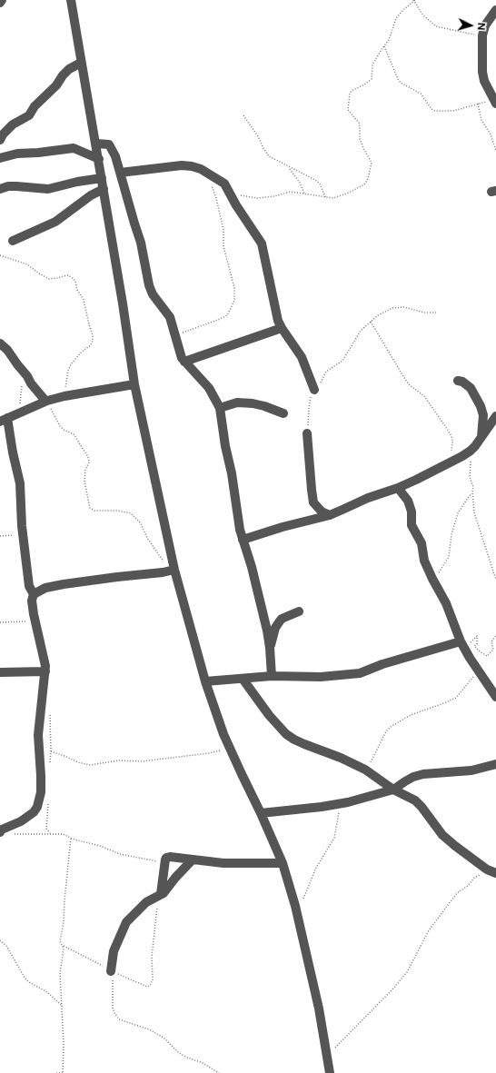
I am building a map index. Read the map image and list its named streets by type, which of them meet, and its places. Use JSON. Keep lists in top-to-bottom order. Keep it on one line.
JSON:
{"north":"right"}
